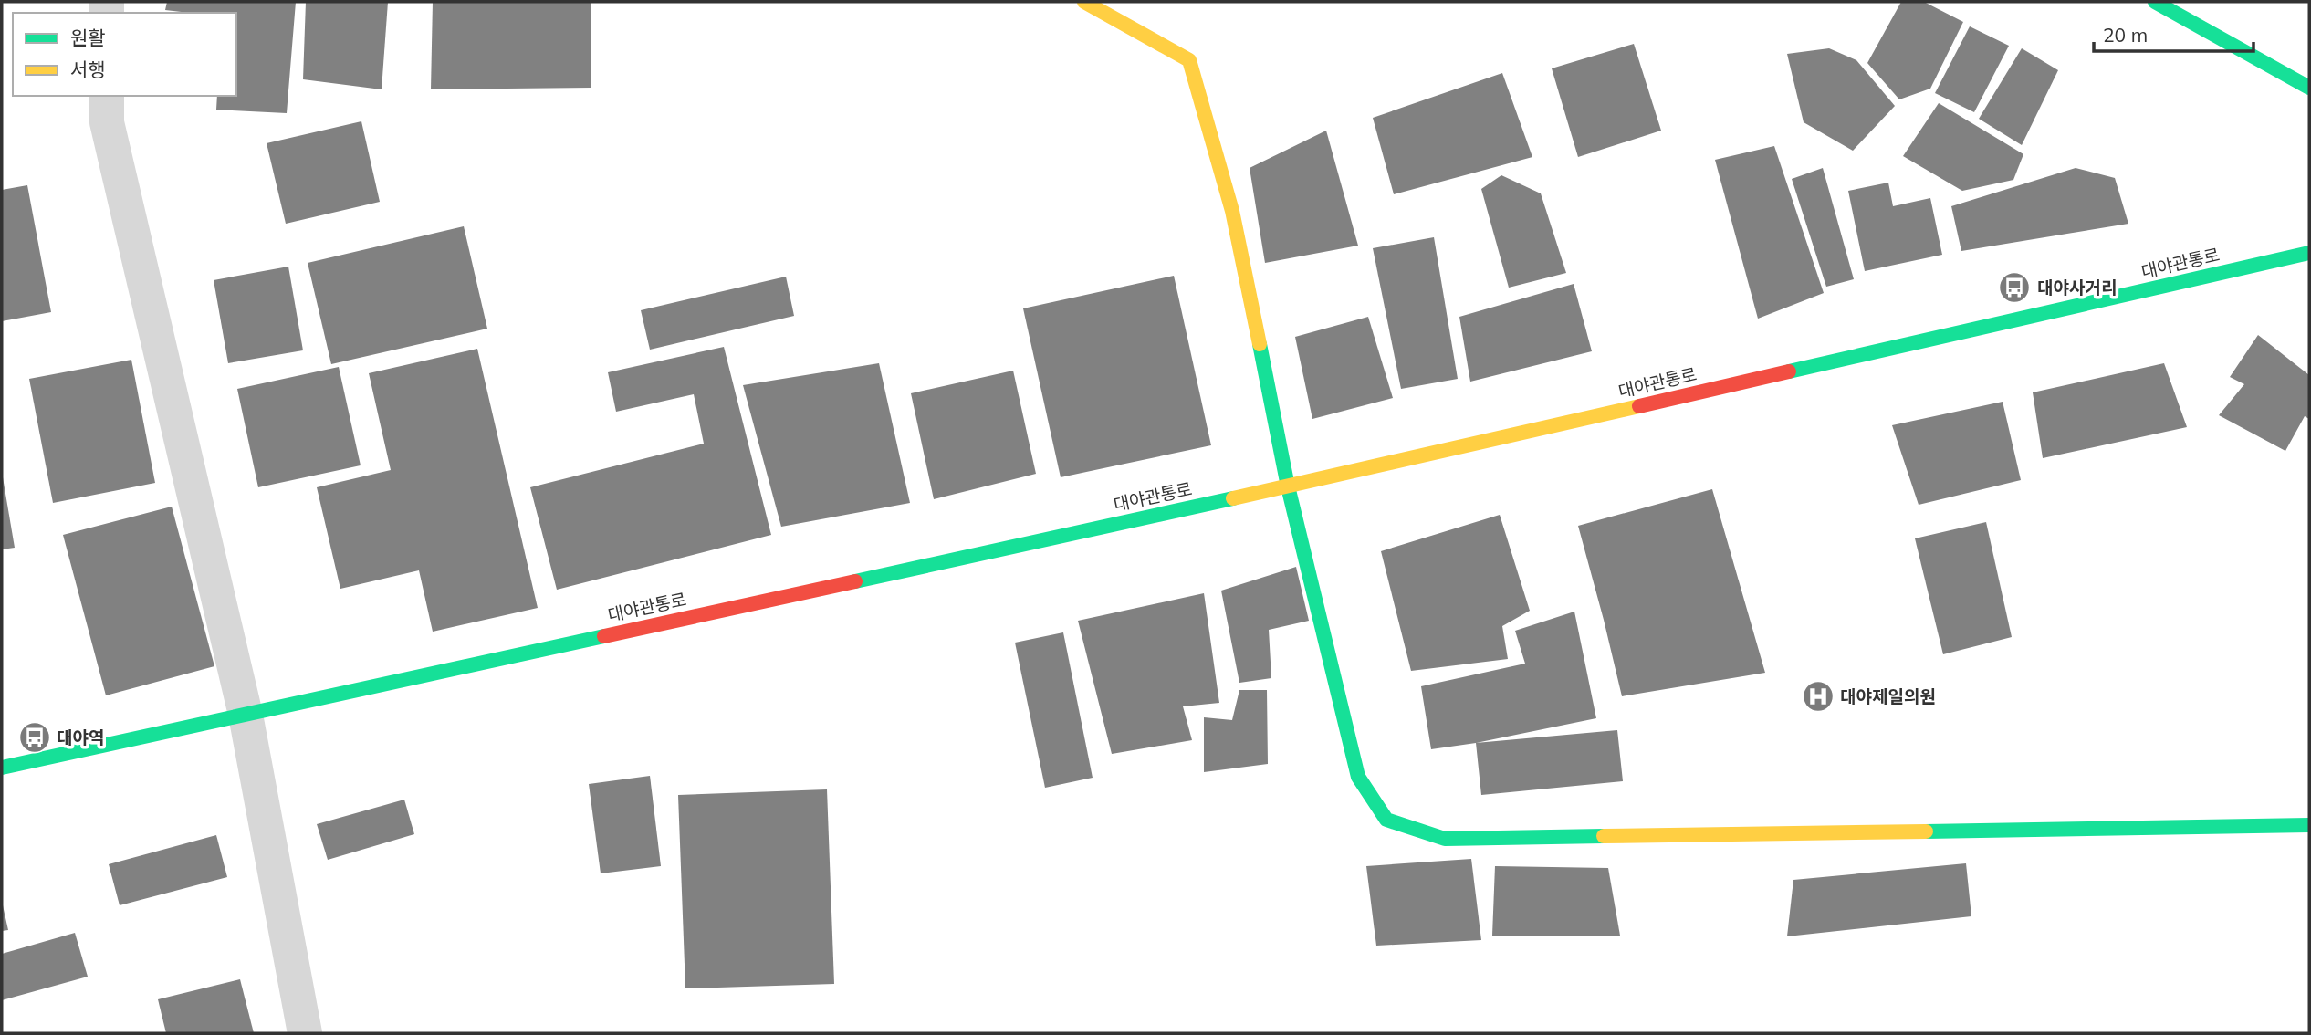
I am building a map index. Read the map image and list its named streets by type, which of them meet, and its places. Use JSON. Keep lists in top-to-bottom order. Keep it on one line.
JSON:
{"streets":{"street":["대야관통로"]},"places":{"bus stop":["대야사거리","대야역"],"hospital":["대야제일의원"]},"legend":["원활","서행"],"scale_bar":"20 m"}
